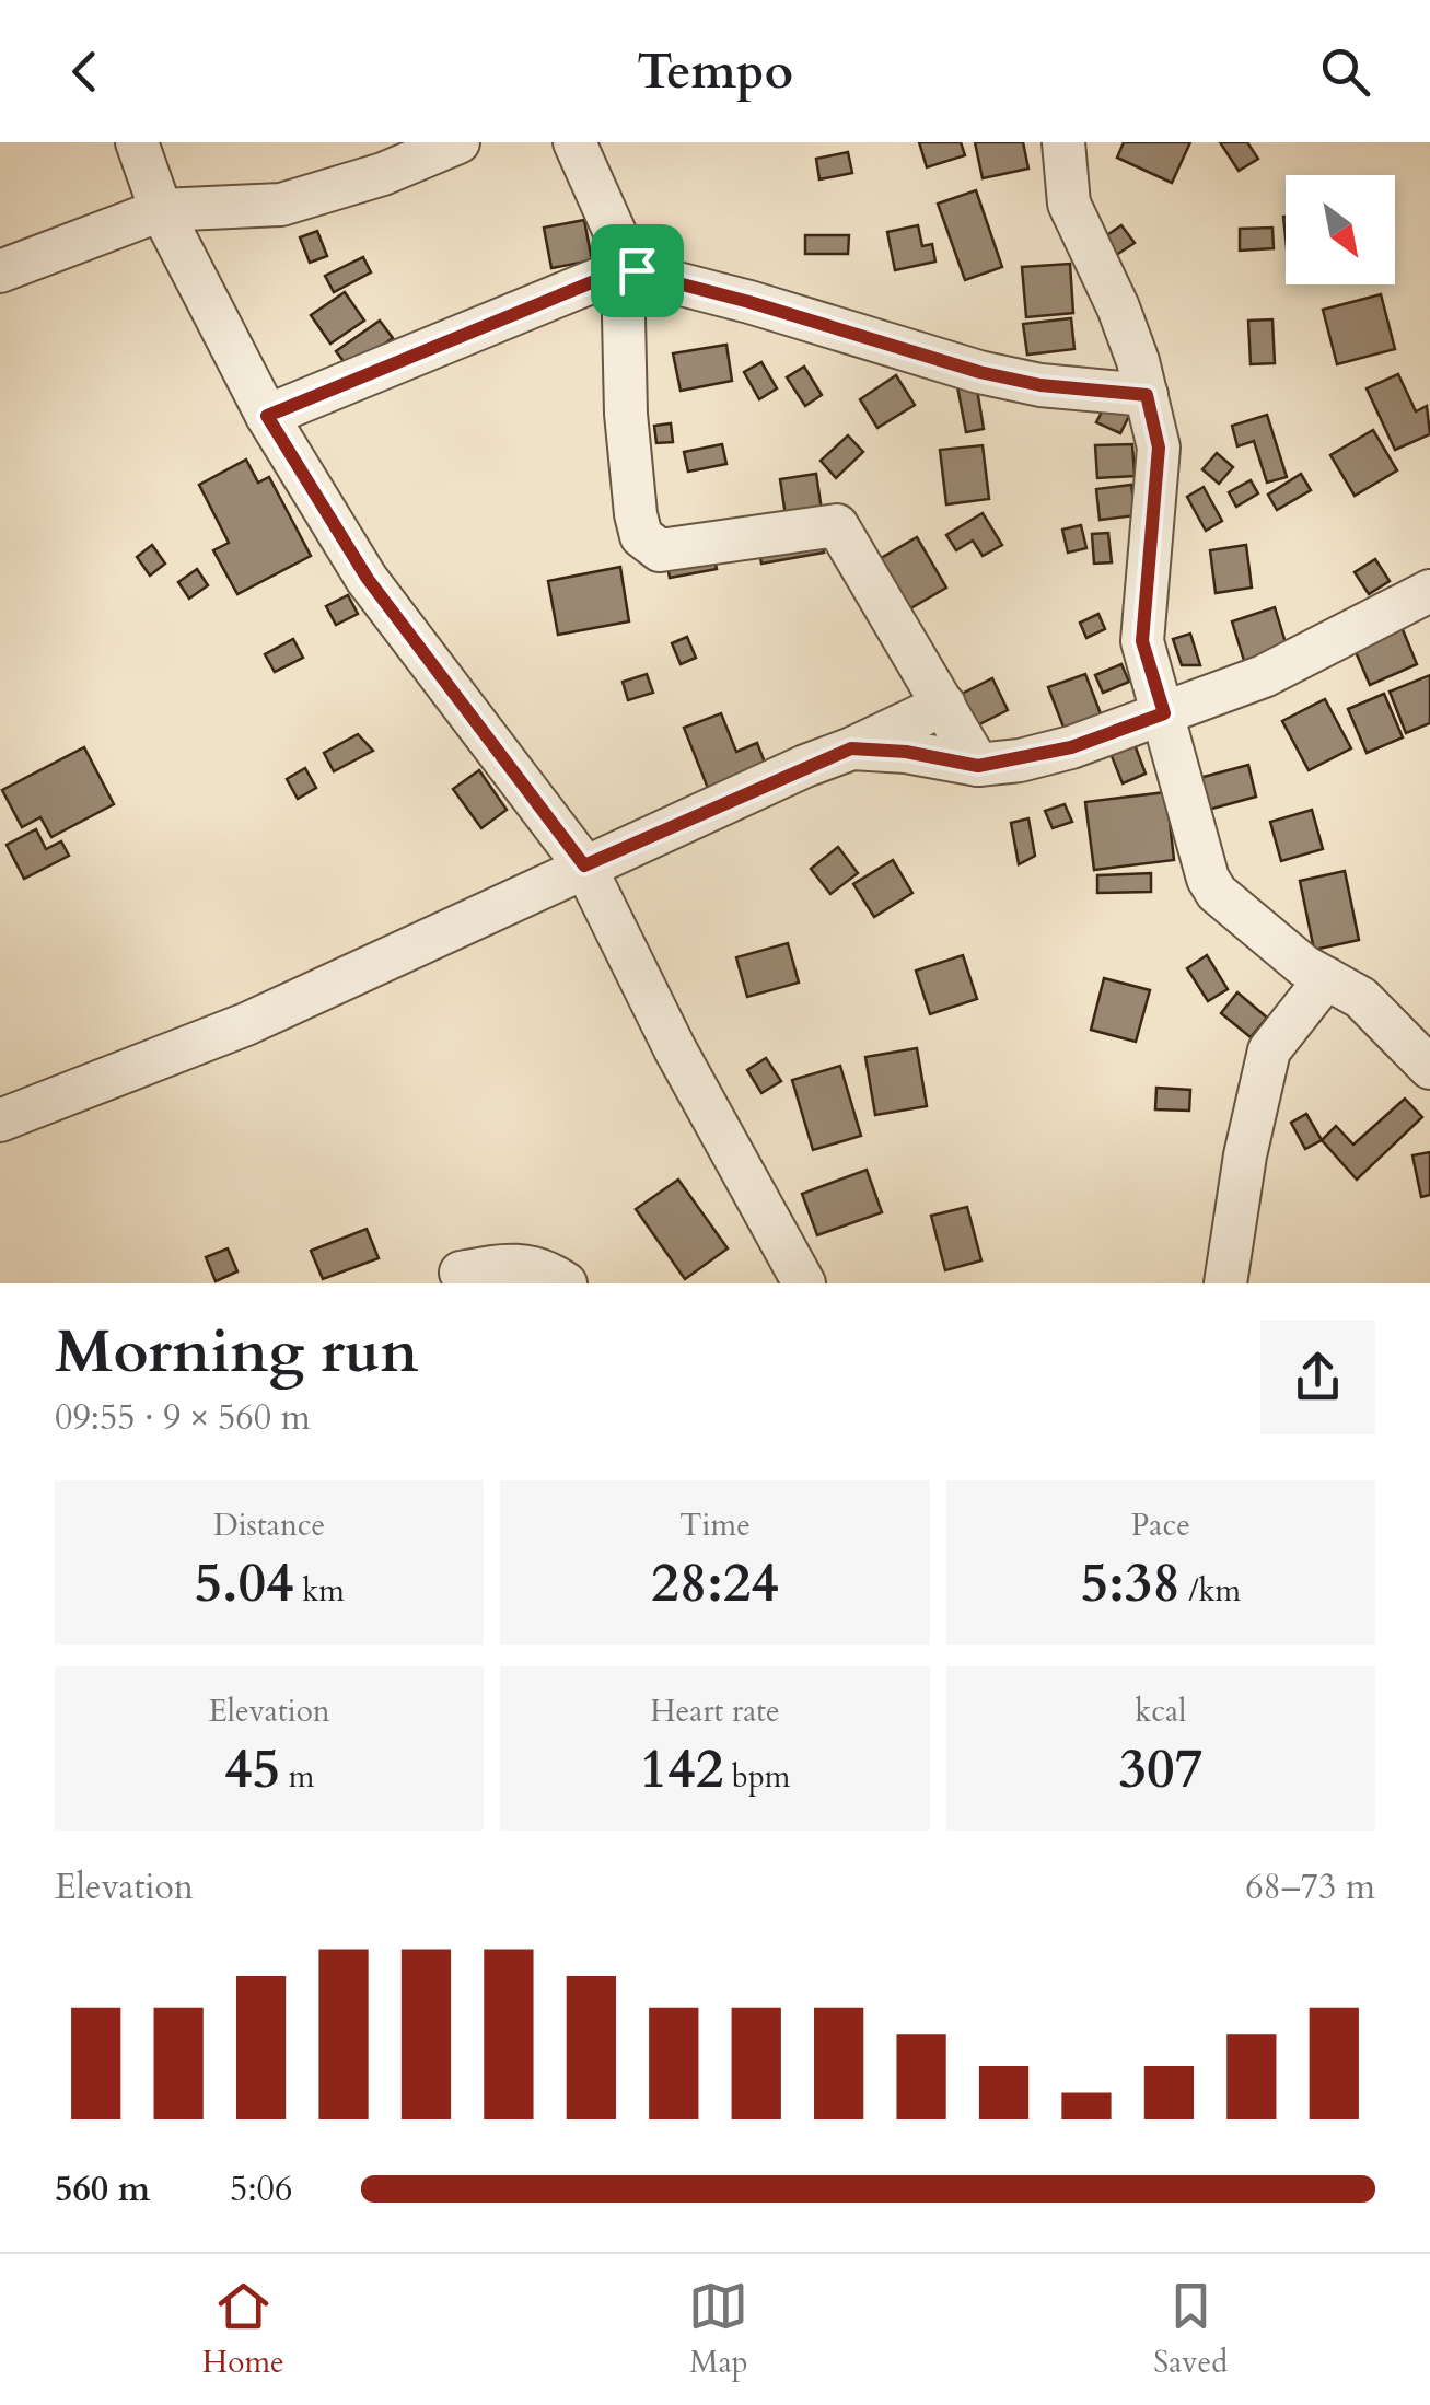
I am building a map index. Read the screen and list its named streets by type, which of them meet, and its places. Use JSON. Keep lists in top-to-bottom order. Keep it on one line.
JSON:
{"north":"bottom right","page":{"header":"Tempo","heading":["Morning run","09:55 · 9 × 560 m"],"stats":[["Distance","5.04 km"],["Time","28:24"],["Pace","5:38 /km"],["Elevation","45 m"],["Heart rate","142 bpm"],["kcal","307"]],"chart":["Elevation","68–73 m"],"list":[{"name":"560 m","note":"5:06"}],"tabs":["Home","Map","Saved"]}}
